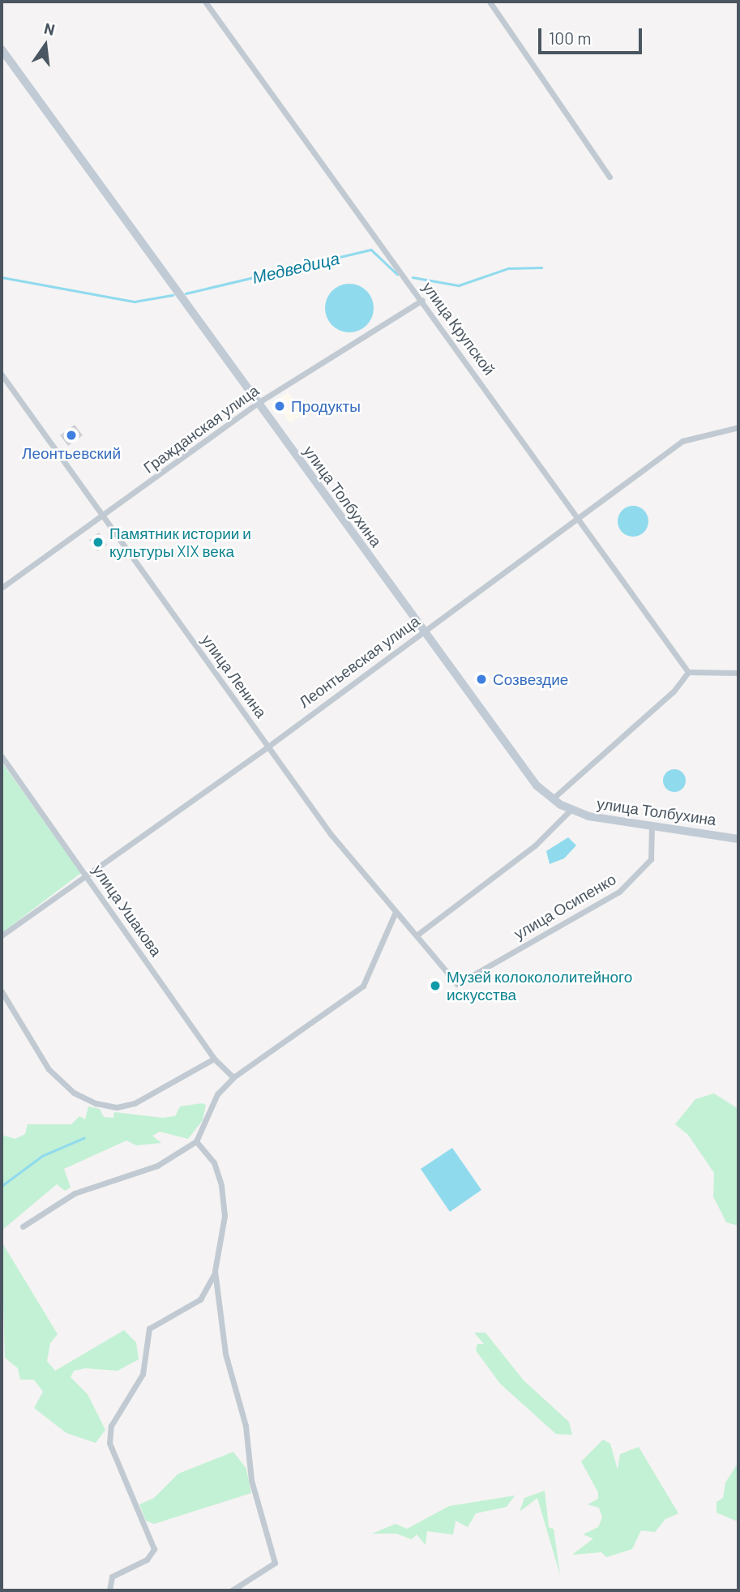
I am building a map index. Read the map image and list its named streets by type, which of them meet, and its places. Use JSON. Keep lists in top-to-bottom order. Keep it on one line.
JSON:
{"streets":{"main road":["улица Толбухина"],"street":["улица Крупской","Гражданская улица","Леонтьевская улица","улица Ленина","улица Осипенко","улица Ушакова"]},"crossings":[["улица Крупской","Гражданская улица"],["улица Крупской","Леонтьевская улица"],["Гражданская улица","улица Толбухина"],["Гражданская улица","улица Ленина"],["улица Толбухина","Леонтьевская улица"],["улица Толбухина","улица Осипенко"],["Леонтьевская улица","улица Ленина"],["Леонтьевская улица","улица Ушакова"],["улица Ленина","улица Осипенко"]],"water":["Медведица"],"places":["Продукты","Леонтьевский","Памятник истории и культуры XIX века","Созвездие","Музей колокололитейного искусства"],"scale_bar":"100 m","north":"top"}
